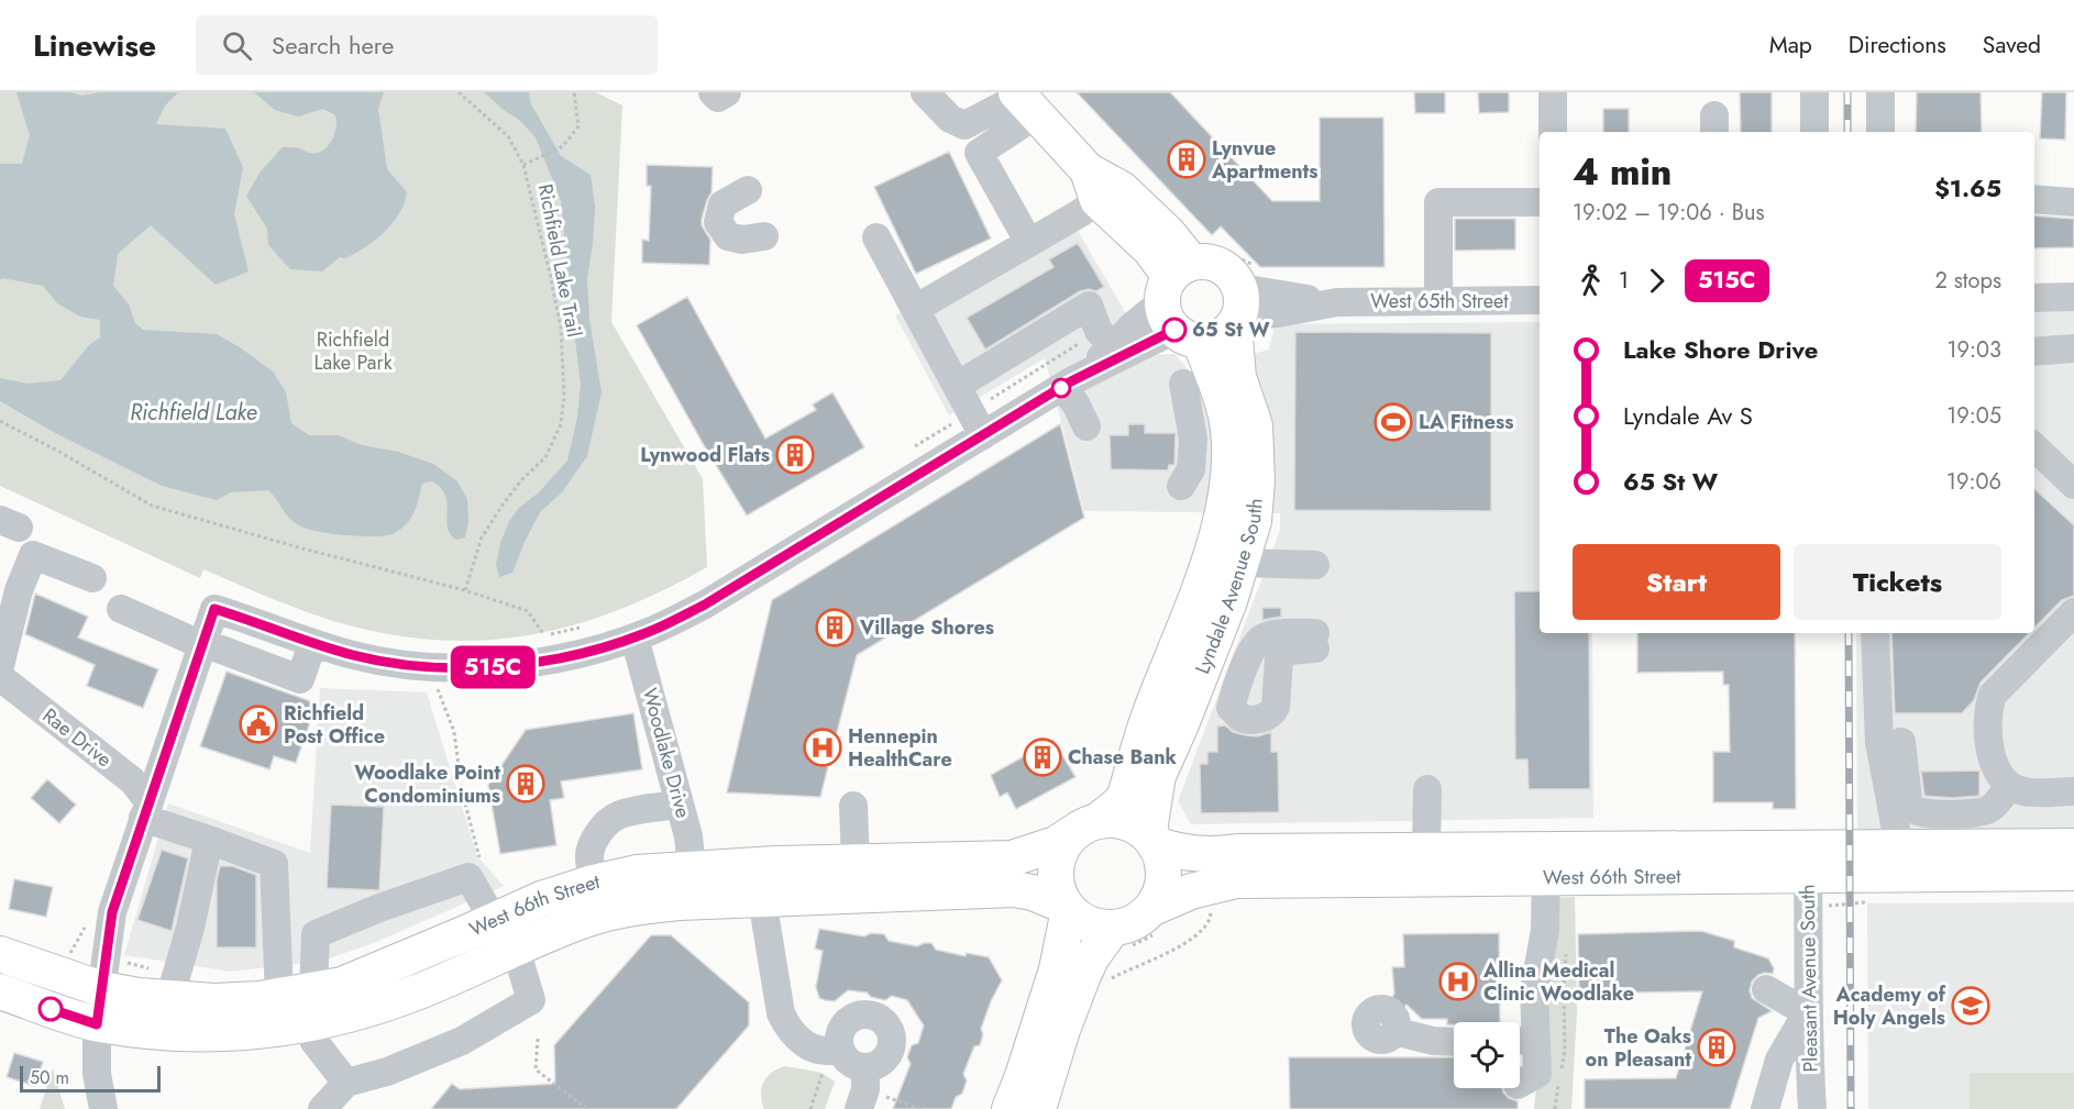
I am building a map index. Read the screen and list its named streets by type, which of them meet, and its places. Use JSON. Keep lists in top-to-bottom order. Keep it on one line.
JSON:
{"streets":{"main road":["Lyndale Avenue South","West 66th Street"],"street":["West 65th Street","Rae Drive","Woodlake Drive","Pleasant Avenue South"],"path":["Richfield Lake Trail"]},"crossings":[["West 65th Street","Lyndale Avenue South"],["Lyndale Avenue South","West 66th Street"],["Woodlake Drive","West 66th Street"],["West 66th Street","Pleasant Avenue South"]],"water":["Richfield Lake"],"parks":["Richfield Lake Park"],"places":{"building":["Lynvue Apartments","Lynwood Flats","Village Shores","Chase Bank","Woodlake Point Condominiums","The Oaks on Pleasant"],"other":["65 St W"],"sports":["LA Fitness"],"public building":["Richfield Post Office"],"hospital":["Hennepin HealthCare","Allina Medical Clinic Woodlake"],"school or university":["Academy of Holy Angels"]},"lines":["bus line 515C"],"scale_bar":"50 m","page":{"header":"Linewise","search":"Search here","nav":["Map","Directions","Saved"],"on_map":"515C","heading":["4 min","19:02 – 19:06 · Bus","$1.65"],"legs":["1","515C","2 stops"],"list":[{"name":"Lake Shore Drive","value":"19:03"},{"name":"Lyndale Av S","value":"19:05"},{"name":"65 St W","value":"19:06"}],"buttons":["Start","Tickets"],"scale":"50 m"}}
